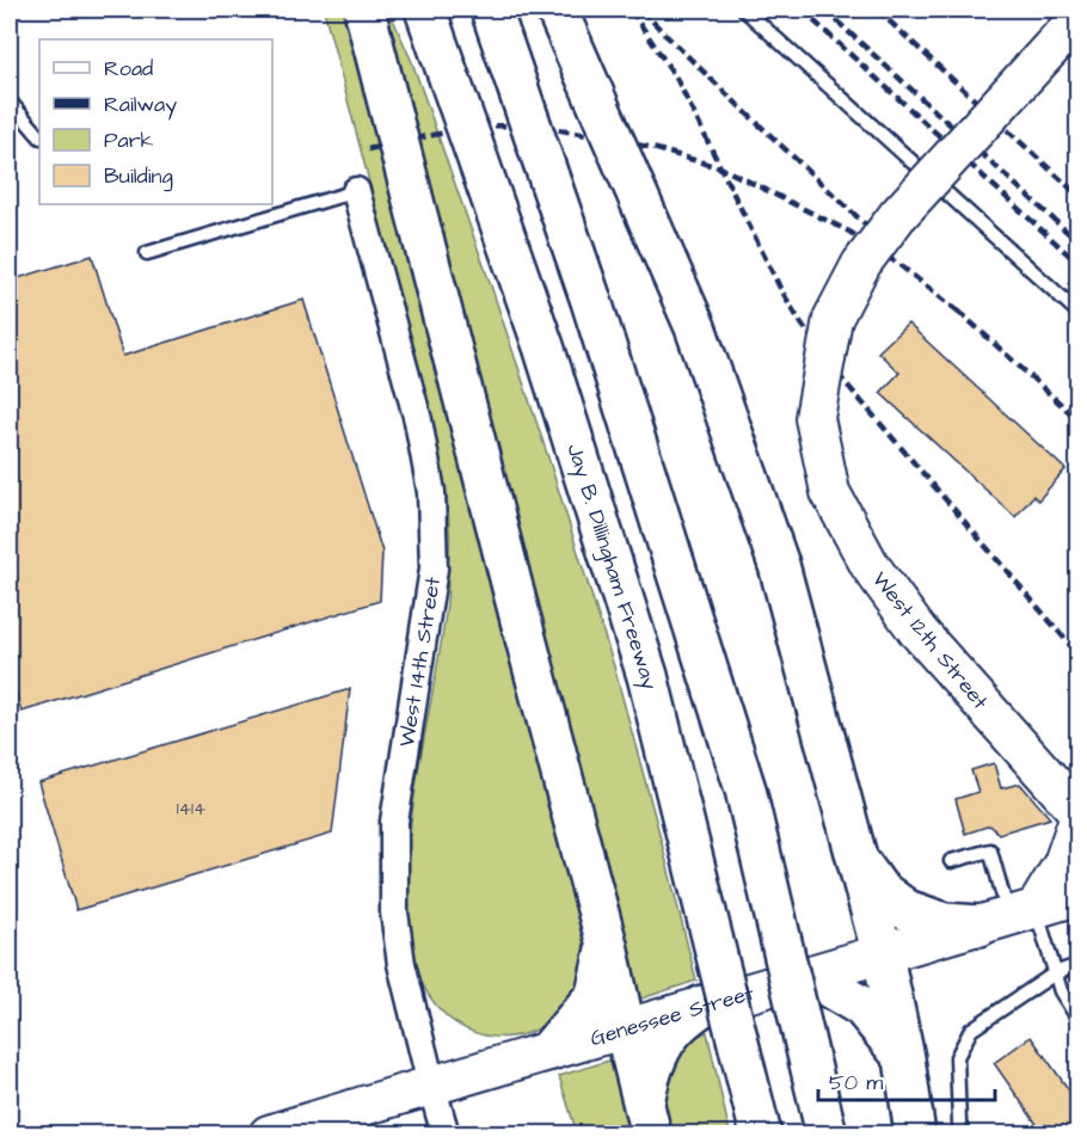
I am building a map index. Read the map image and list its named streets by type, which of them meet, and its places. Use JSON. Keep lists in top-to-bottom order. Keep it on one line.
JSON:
{"streets":{"highway":["Jay B. Dillingham Freeway"],"main road":["West 12th Street","Genessee Street"],"street":["West 14th Street"]},"crossings":[["West 14th Street","Genessee Street"]],"house_numbers":["1414"],"legend":["Road","Railway","Park","Building"],"scale_bar":"50 m"}
